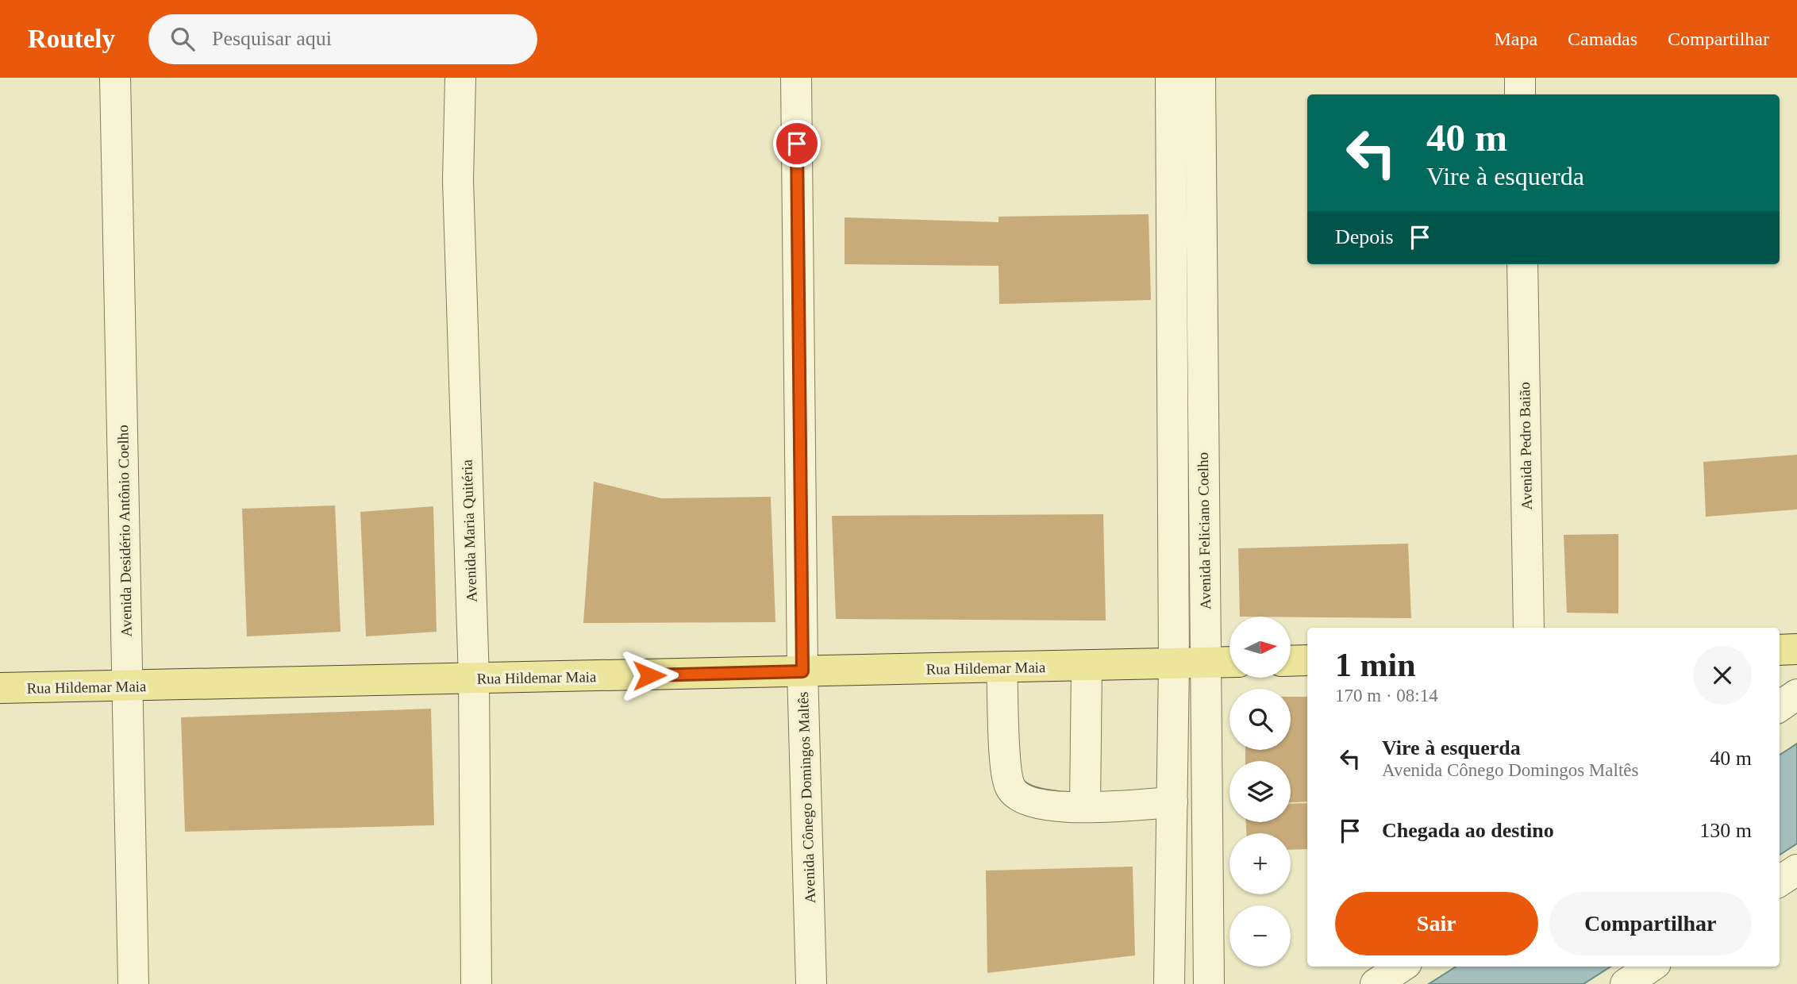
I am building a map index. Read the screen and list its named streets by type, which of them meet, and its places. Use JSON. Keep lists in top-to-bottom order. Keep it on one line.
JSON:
{"streets":{"main road":["Rua Hildemar Maia"],"street":["Avenida Pedro Baião","Avenida Desidério Antônio Coelho","Avenida Maria Quitéria","Avenida Feliciano Coelho","Avenida Cônego Domingos Maltês"]},"crossings":[["Avenida Desidério Antônio Coelho","Rua Hildemar Maia"],["Avenida Maria Quitéria","Rua Hildemar Maia"],["Avenida Feliciano Coelho","Rua Hildemar Maia"],["Rua Hildemar Maia","Avenida Cônego Domingos Maltês"]],"north":"right","page":{"header":"Routely","search":"Pesquisar aqui","nav":["Mapa","Camadas","Compartilhar"],"turn":["40 m","Vire à esquerda"],"then":"Depois","map_buttons":["+","−"],"heading":["1 min","170 m · 08:14"],"list":[{"name":"Vire à esquerda","note":"Avenida Cônego Domingos Maltês","value":"40 m"},{"name":"Chegada ao destino","value":"130 m"}],"buttons":["Sair","Compartilhar"]}}
